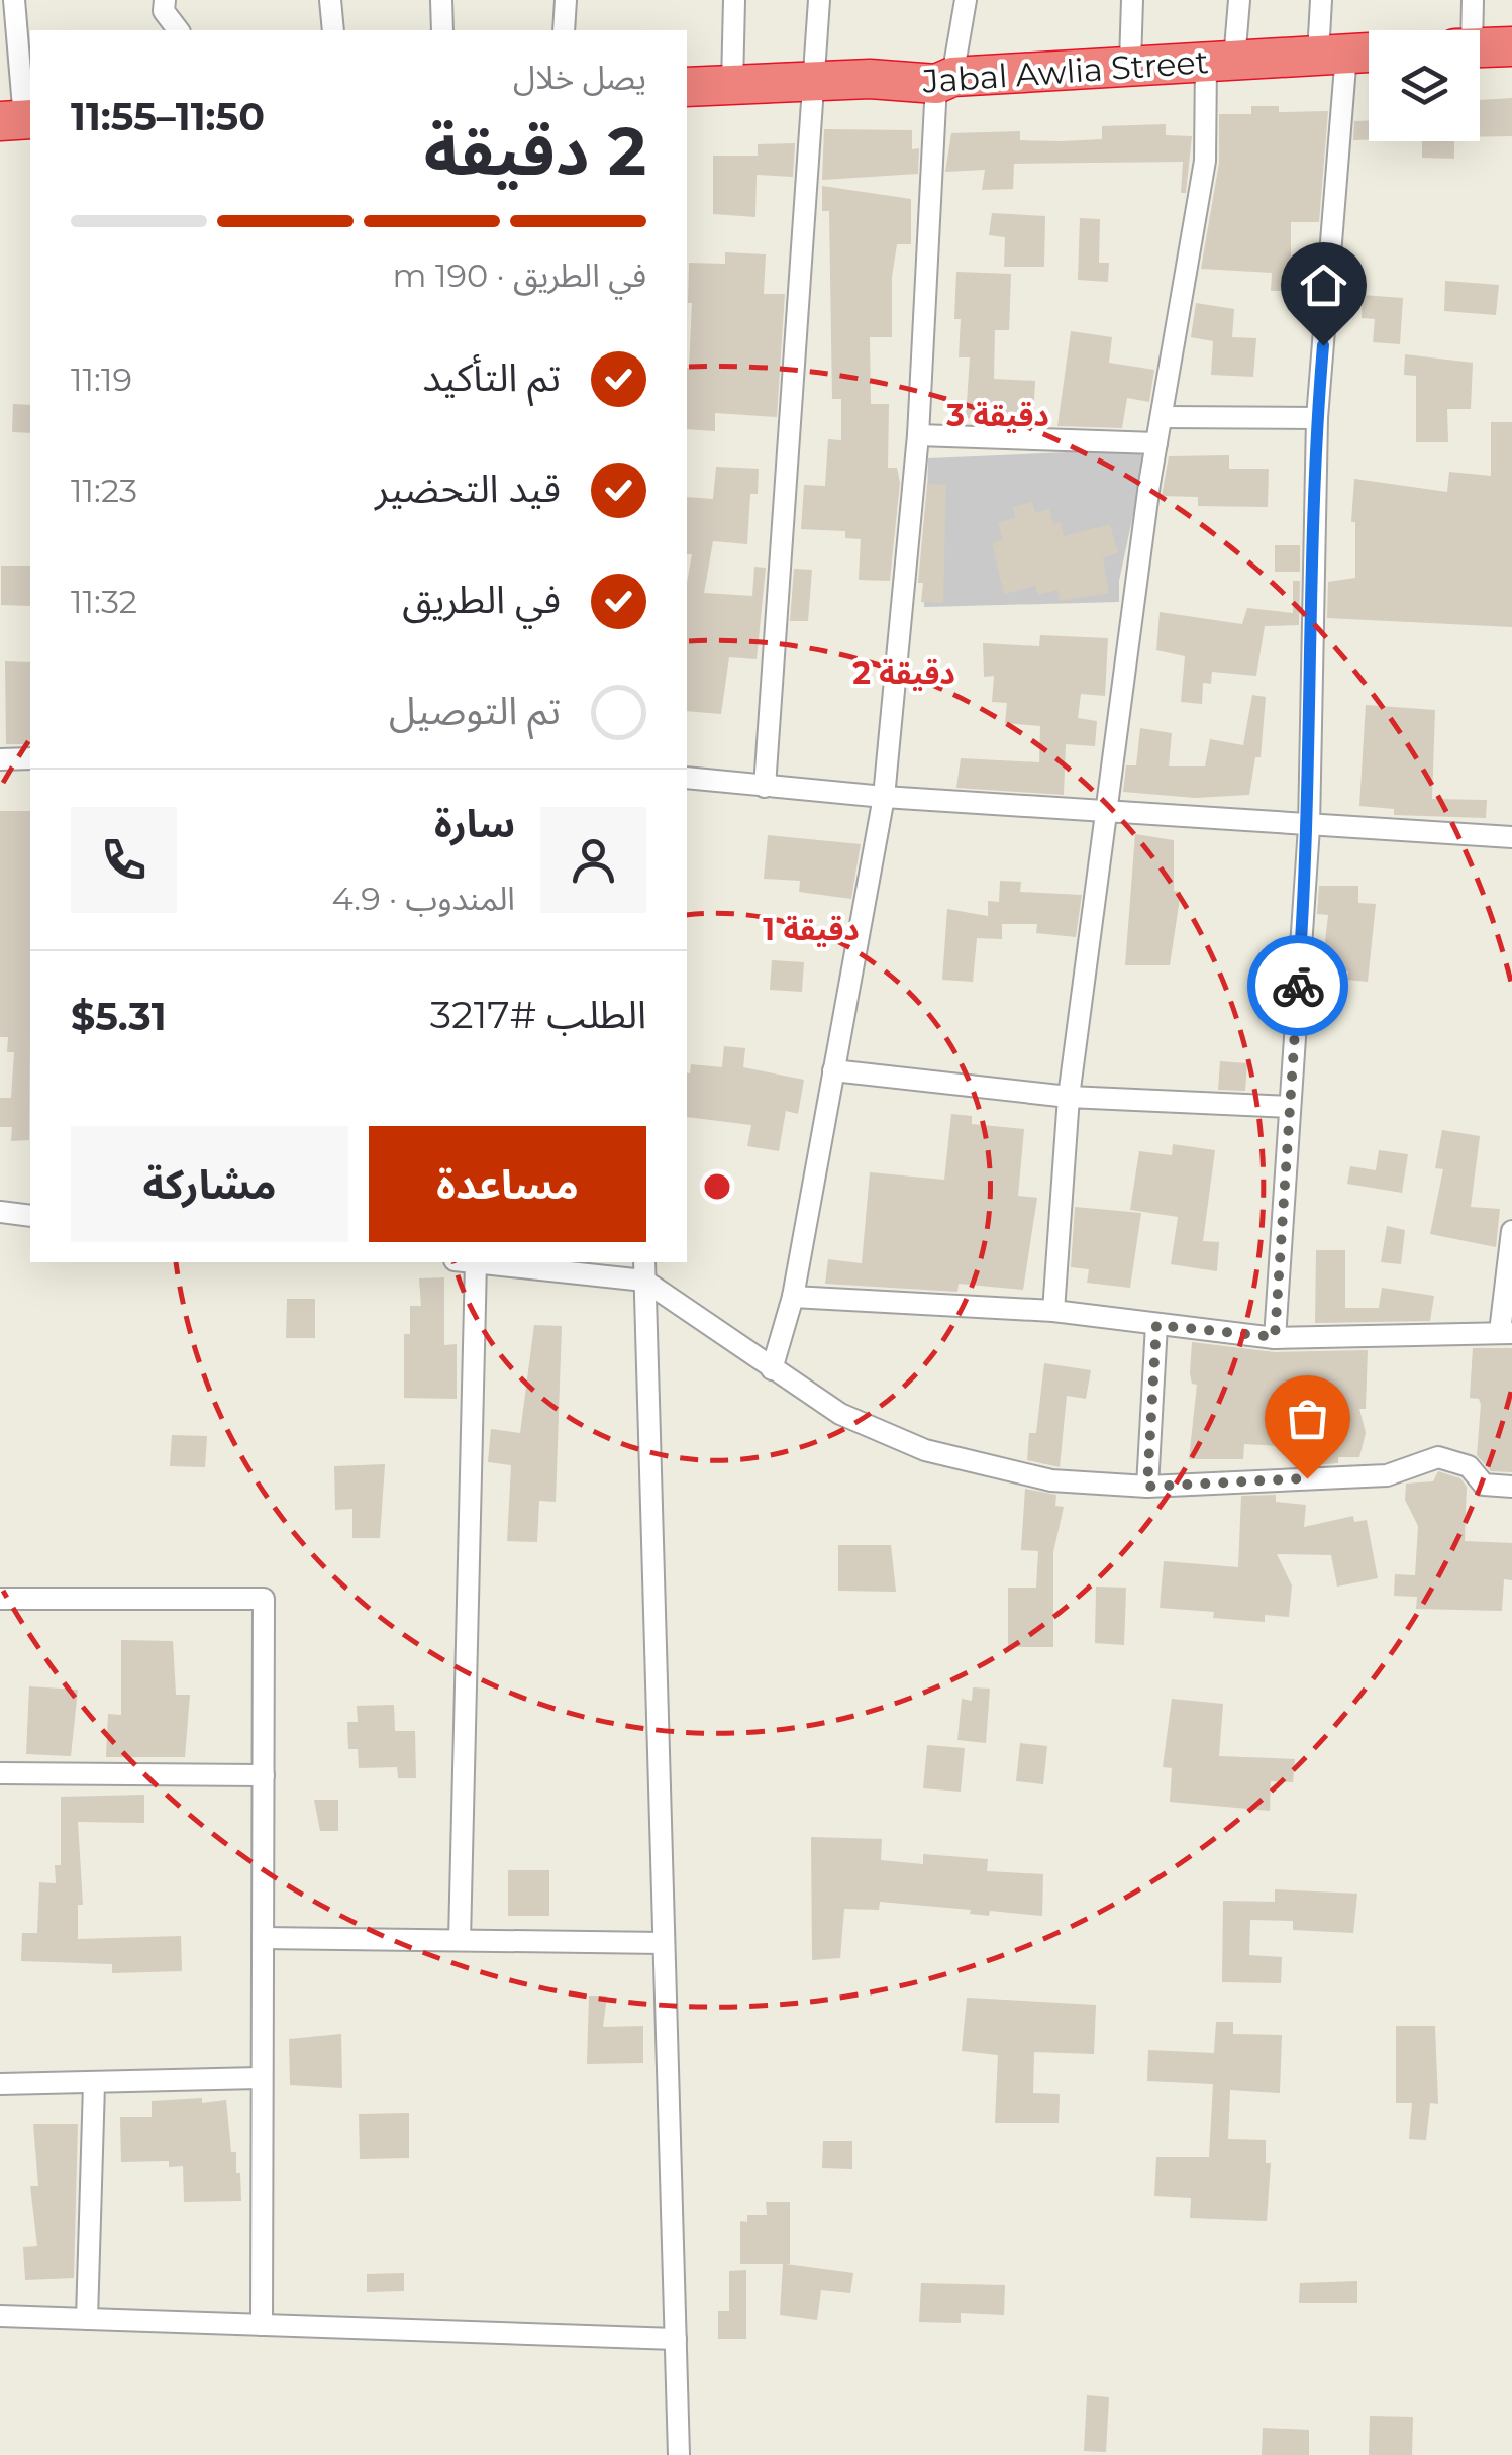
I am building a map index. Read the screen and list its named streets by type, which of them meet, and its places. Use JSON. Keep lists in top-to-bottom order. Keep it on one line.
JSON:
{"streets":{"highway":["Jabal Awlia Street"]},"page":{"heading":["2 دقيقة","يصل خلال","11:50–11:55"],"panel":["سارة","المندوب · 4.9","الطلب #3217","$5.31"],"bar":"في الطريق · 190 m","list":[["تم التأكيد","11:19"],["قيد التحضير","11:23"],["في الطريق","11:32"],"تم التوصيل"],"buttons":["مساعدة","مشاركة"]},"rings":["3 دقيقة","2 دقيقة","1 دقيقة"]}
